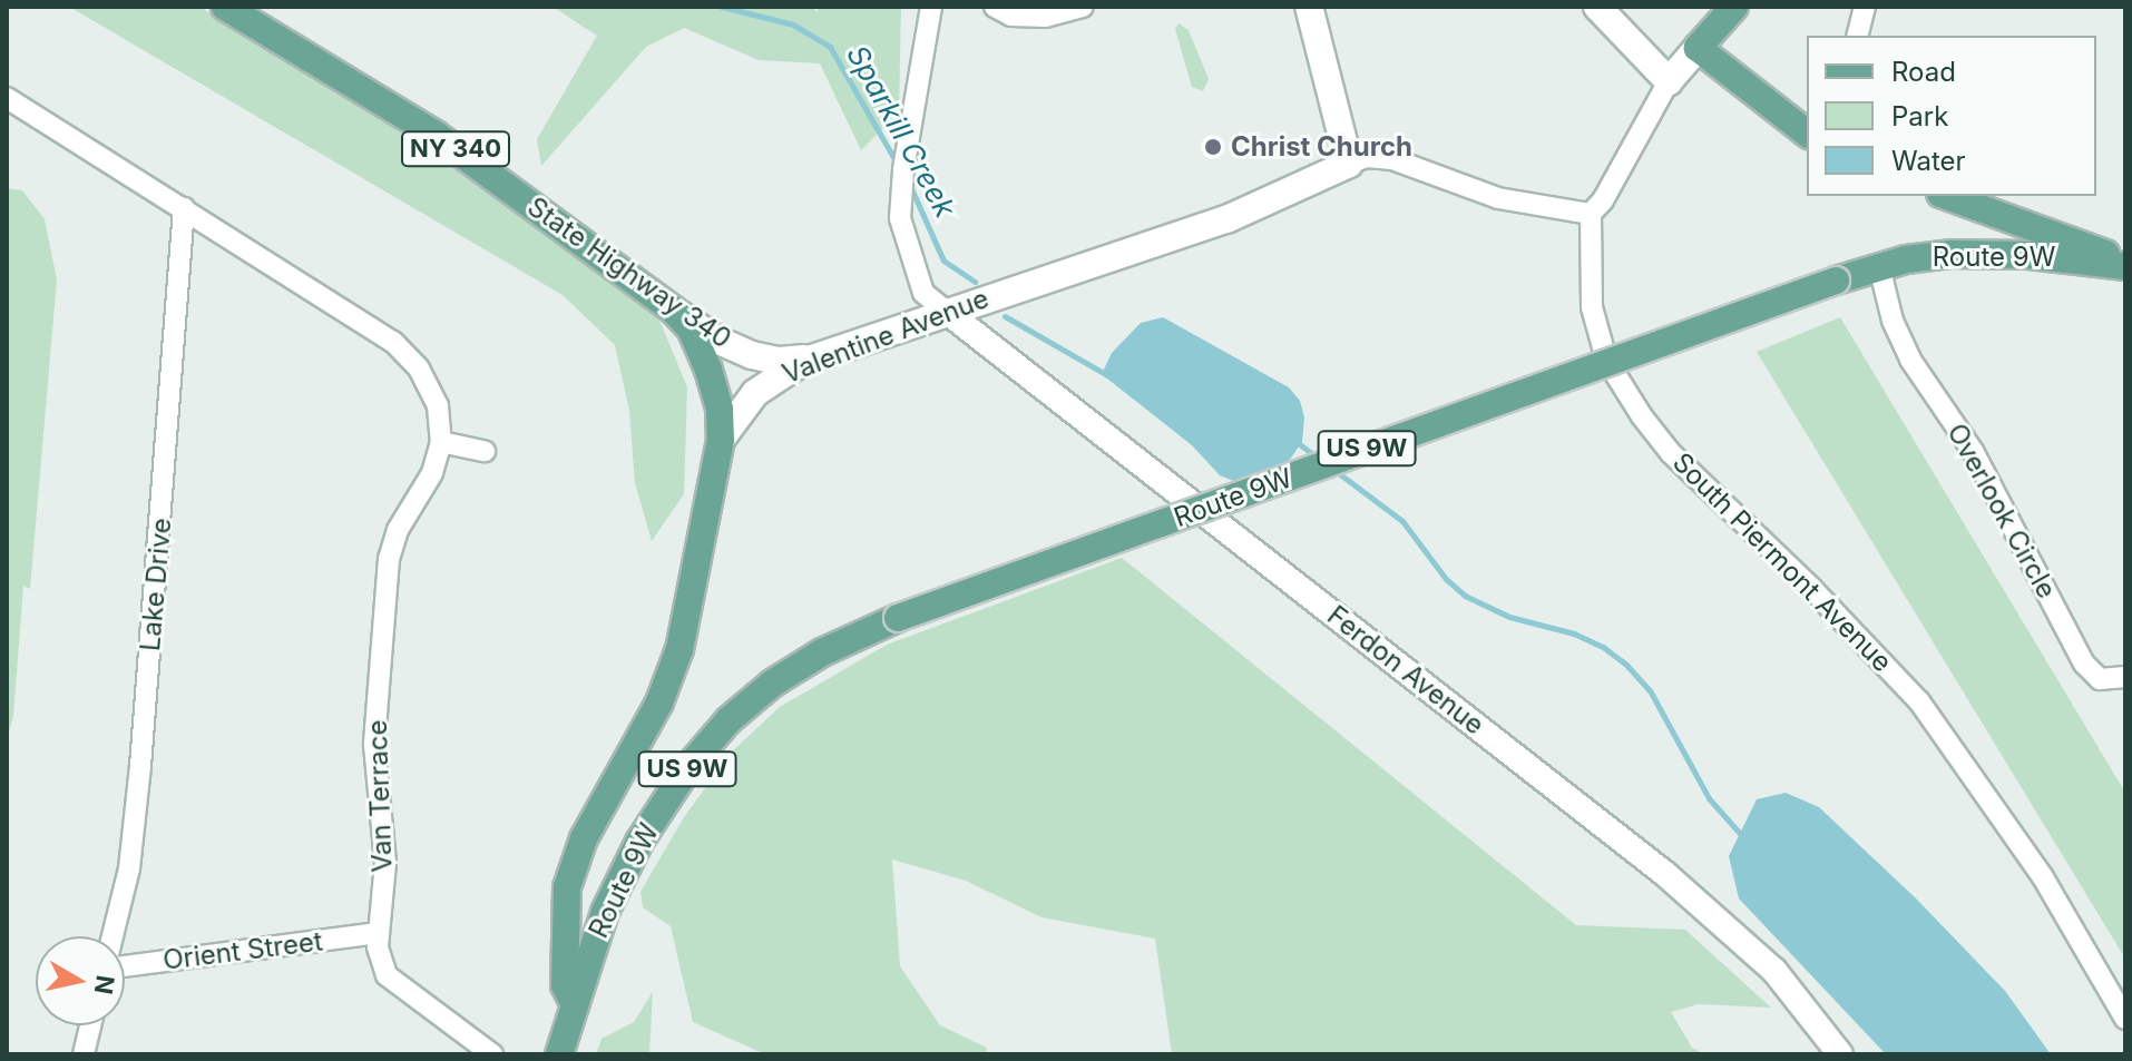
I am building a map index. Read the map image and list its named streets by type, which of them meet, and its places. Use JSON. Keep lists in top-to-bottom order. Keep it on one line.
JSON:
{"streets":{"main road":["NY 340","Route 9W","State Highway 340","Valentine Avenue","US 9W"],"street":["Overlook Circle","South Piermont Avenue","Lake Drive","Ferdon Avenue","Van Terrace","Orient Street"]},"crossings":[["Route 9W","Valentine Avenue"],["Route 9W","Overlook Circle"],["State Highway 340","Valentine Avenue"],["Valentine Avenue","South Piermont Avenue"],["Valentine Avenue","Ferdon Avenue"],["Lake Drive","Van Terrace"],["Van Terrace","Orient Street"]],"water":["Sparkill Creek"],"places":["Christ Church"],"legend":["Road","Park","Water"],"north":"right"}
